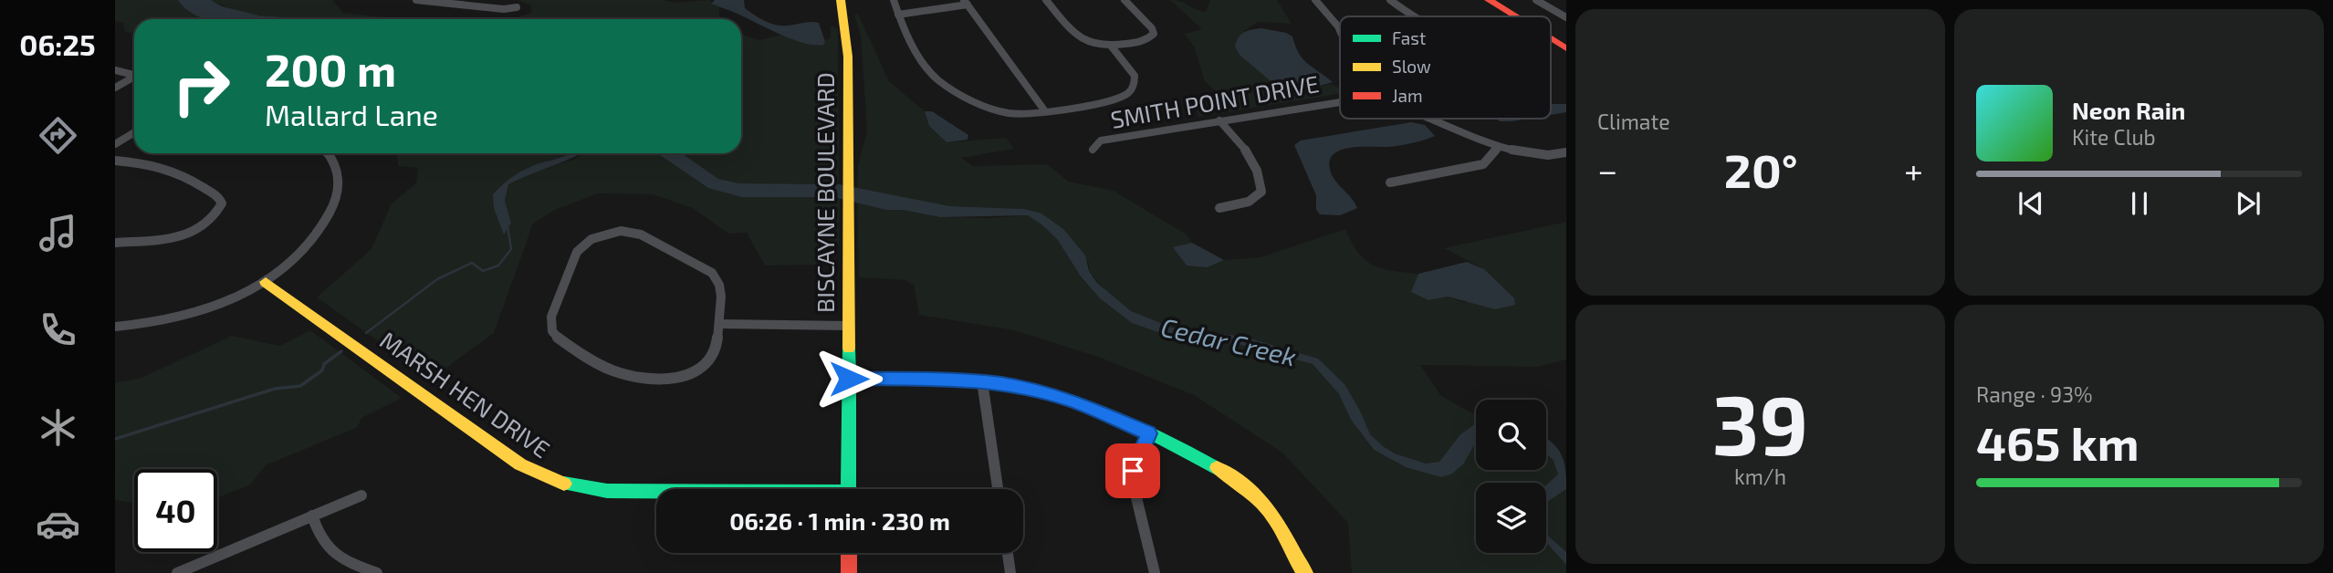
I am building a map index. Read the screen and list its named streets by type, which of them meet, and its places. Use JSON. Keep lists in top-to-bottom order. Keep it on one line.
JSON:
{"streets":{"street":["SMITH POINT DRIVE","BISCAYNE BOULEVARD","MARSH HEN DRIVE"]},"water":["Cedar Creek"],"legend":["Fast","Slow","Jam"],"page":{"tabs":"06:25","tile":["Climate",["39","km/h"],["Range · 93%","465 km"]],"turn":["200 m","Mallard Lane"],"song":["Neon Rain","Kite Club"],"heat":["−","20°","+"],"limit":"40","trip":"06:26 · 1 min · 230 m"}}
